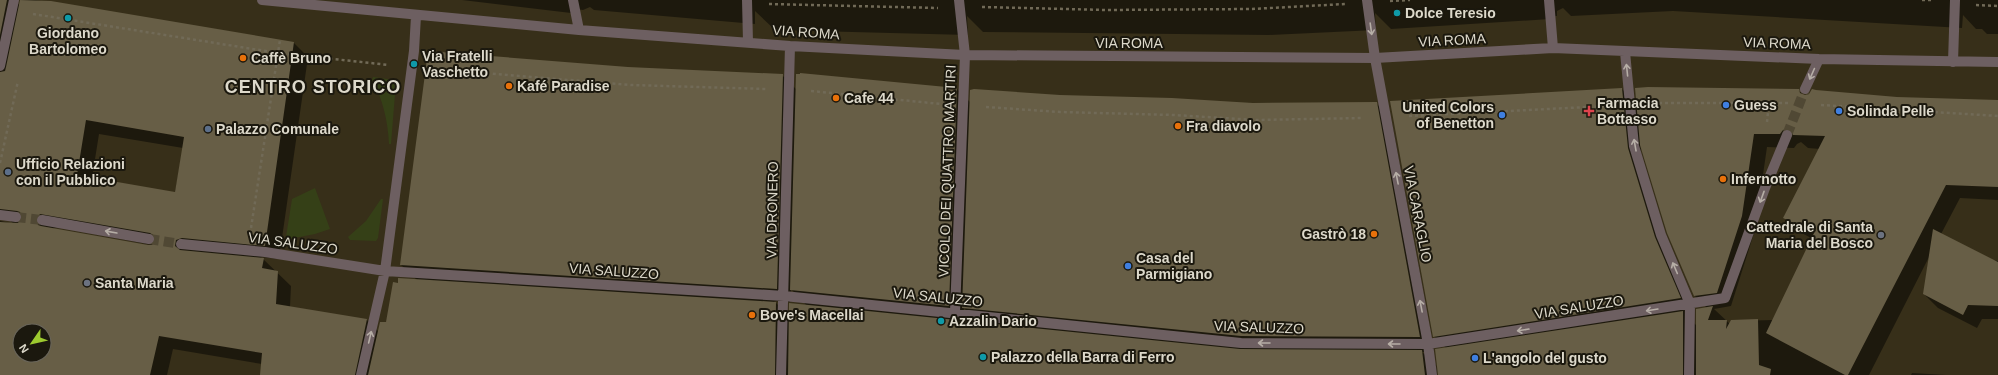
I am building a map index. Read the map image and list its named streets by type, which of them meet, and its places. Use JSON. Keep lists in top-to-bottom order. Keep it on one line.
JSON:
{"streets":{"street":["VIA ROMA","VICOLO DEI QUATTRO MARTIRI","VIA DRONERO","VIA CARAGLIO","VIA SALUZZO"]},"crossings":[["VIA ROMA","VICOLO DEI QUATTRO MARTIRI"],["VIA ROMA","VIA DRONERO"],["VIA ROMA","VIA CARAGLIO"],["VICOLO DEI QUATTRO MARTIRI","VIA SALUZZO"],["VIA DRONERO","VIA SALUZZO"],["VIA CARAGLIO","VIA SALUZZO"]],"one_way":["VIA SALUZZO"],"districts":["CENTRO STORICO"],"places":{"other":["Dolce Teresio","Giordano Bartolomeo","Caffè Bruno","Via Fratelli Vaschetto","Kafé Paradise","Cafe 44","Guess","Solinda Pelle","United Colors of Benetton","Fra diavolo","Palazzo Comunale","Ufficio Relazioni con il Pubblico","Infernotto","Gastrò 18","Cattedrale di Santa Maria del Bosco","Casa del Parmigiano","Santa Maria","Bove's Macellai","Azzalin Dario","Palazzo della Barra di Ferro","L'angolo del gusto"],"health":["Farmacia Bottasso"]},"north":"bottom left"}
